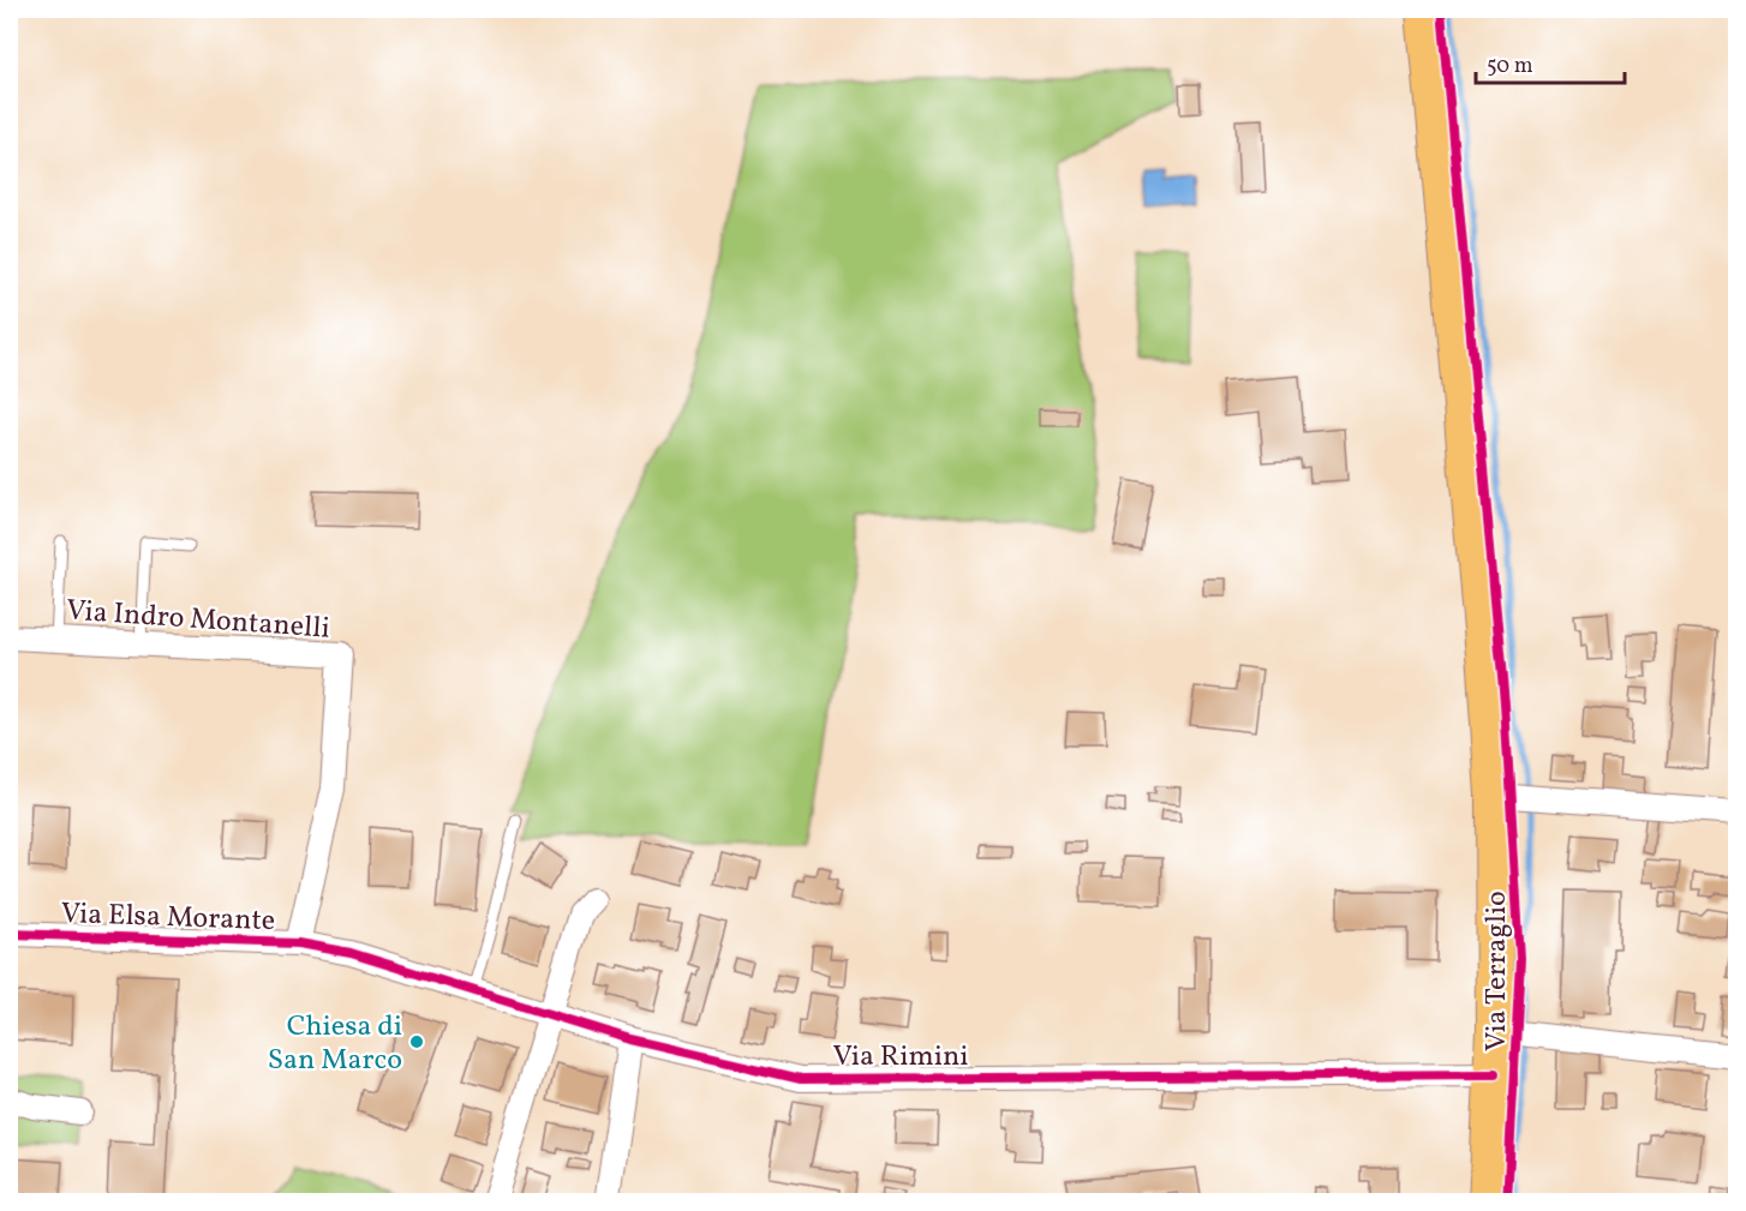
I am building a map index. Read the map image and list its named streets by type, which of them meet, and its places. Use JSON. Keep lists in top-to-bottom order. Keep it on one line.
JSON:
{"streets":{"main road":["Via Terraglio"],"street":["Via Indro Montanelli","Via Elsa Morante","Via Rimini"]},"crossings":[["Via Indro Montanelli","Via Elsa Morante"],["Via Elsa Morante","Via Rimini"],["Via Terraglio","Via Rimini"]],"places":["Chiesa di San Marco"],"scale_bar":"50 m"}
